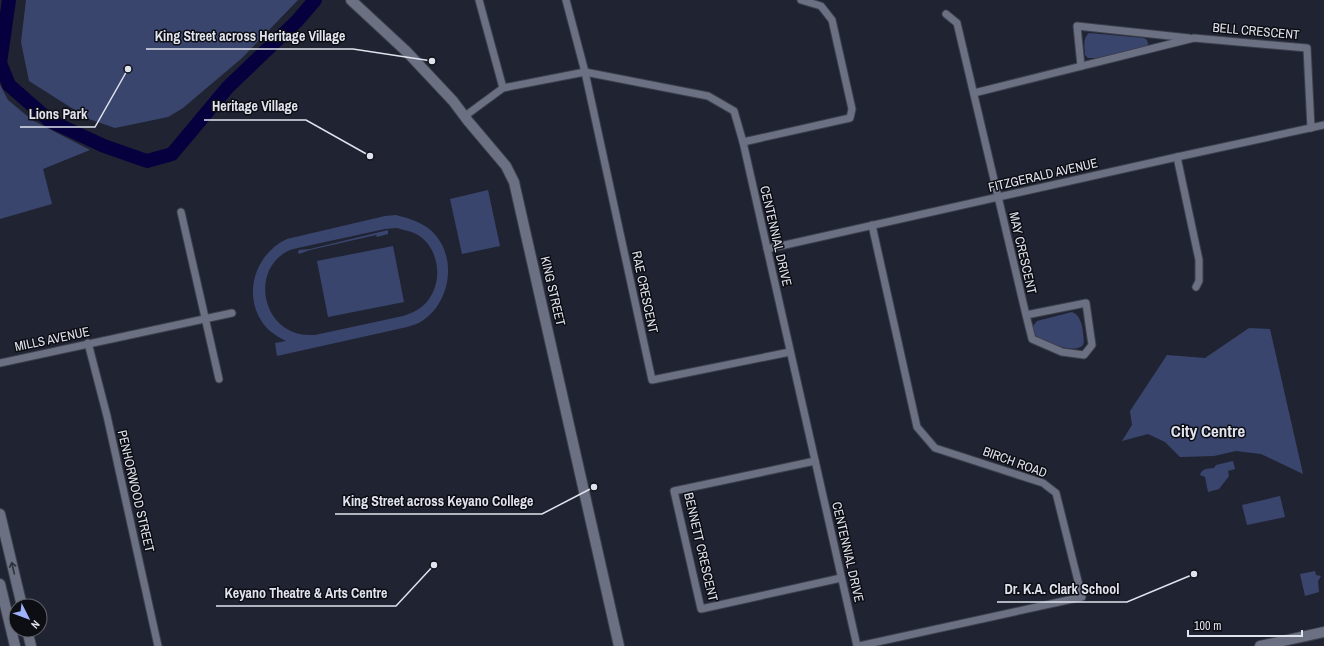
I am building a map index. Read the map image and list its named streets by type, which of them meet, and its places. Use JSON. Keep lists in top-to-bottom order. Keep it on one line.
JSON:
{"streets":{"street":["BELL CRESCENT","FITZGERALD AVENUE","CENTENNIAL DRIVE","MAY CRESCENT","KING STREET","RAE CRESCENT","MILLS AVENUE","BIRCH ROAD","PENHORWOOD STREET","BENNETT CRESCENT"]},"crossings":[["BELL CRESCENT","FITZGERALD AVENUE"],["FITZGERALD AVENUE","CENTENNIAL DRIVE"],["FITZGERALD AVENUE","MAY CRESCENT"],["FITZGERALD AVENUE","BIRCH ROAD"],["CENTENNIAL DRIVE","KING STREET"],["CENTENNIAL DRIVE","RAE CRESCENT"],["CENTENNIAL DRIVE","BIRCH ROAD"],["CENTENNIAL DRIVE","BENNETT CRESCENT"],["MILLS AVENUE","PENHORWOOD STREET"]],"districts":["City Centre"],"places":["King Street across Heritage Village","Lions Park","Heritage Village","King Street across Keyano College","Keyano Theatre & Arts Centre","Dr. K.A. Clark School"],"scale_bar":"100 m","north":"bottom right"}
